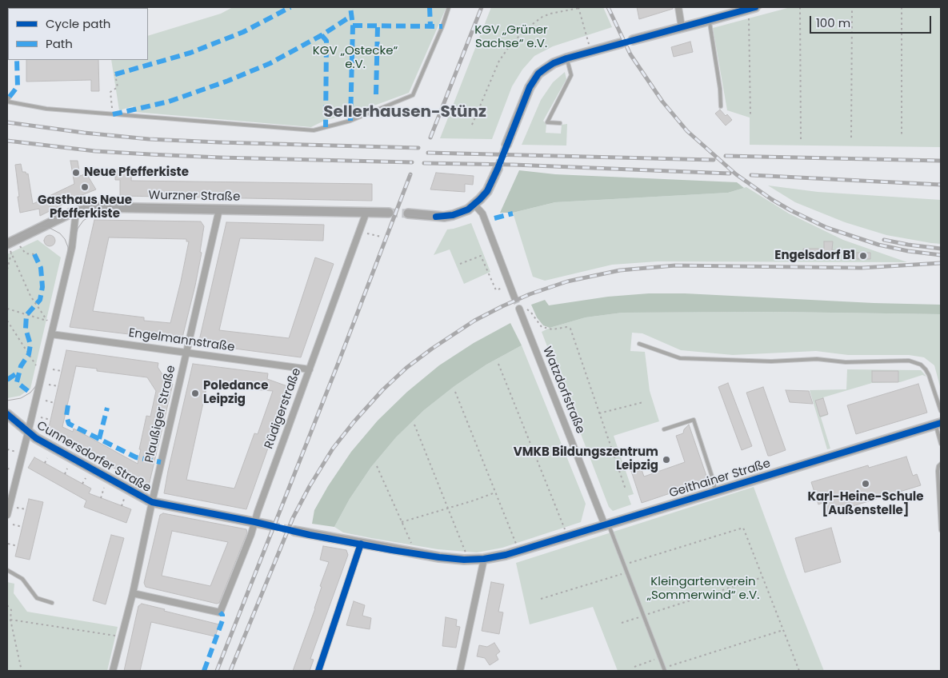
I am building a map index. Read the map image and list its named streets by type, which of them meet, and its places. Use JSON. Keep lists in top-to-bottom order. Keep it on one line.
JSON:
{"streets":{"street":["Wurzner Straße","Engelmannstraße","Watzdorfstraße","Rüdigerstraße","Plaußiger Straße","Cunnersdorfer Straße","Geithainer Straße"]},"crossings":[["Wurzner Straße","Rüdigerstraße"],["Wurzner Straße","Plaußiger Straße"],["Engelmannstraße","Rüdigerstraße"],["Engelmannstraße","Plaußiger Straße"],["Watzdorfstraße","Geithainer Straße"],["Rüdigerstraße","Plaußiger Straße"],["Rüdigerstraße","Cunnersdorfer Straße"],["Plaußiger Straße","Cunnersdorfer Straße"]],"districts":["Sellerhausen-Stünz"],"parks":["KGV „Grüner Sachse“ e.V.","KGV „Ostecke“ e.V.","Kleingartenverein „Sommerwind“ e.V."],"places":["Neue Pfefferkiste","Gasthaus Neue Pfefferkiste","Engelsdorf B1","Poledance Leipzig","VMKB Bildungszentrum Leipzig","Karl-Heine-Schule [Außenstelle]"],"legend":["Cycle path","Path"],"scale_bar":"100 m"}
